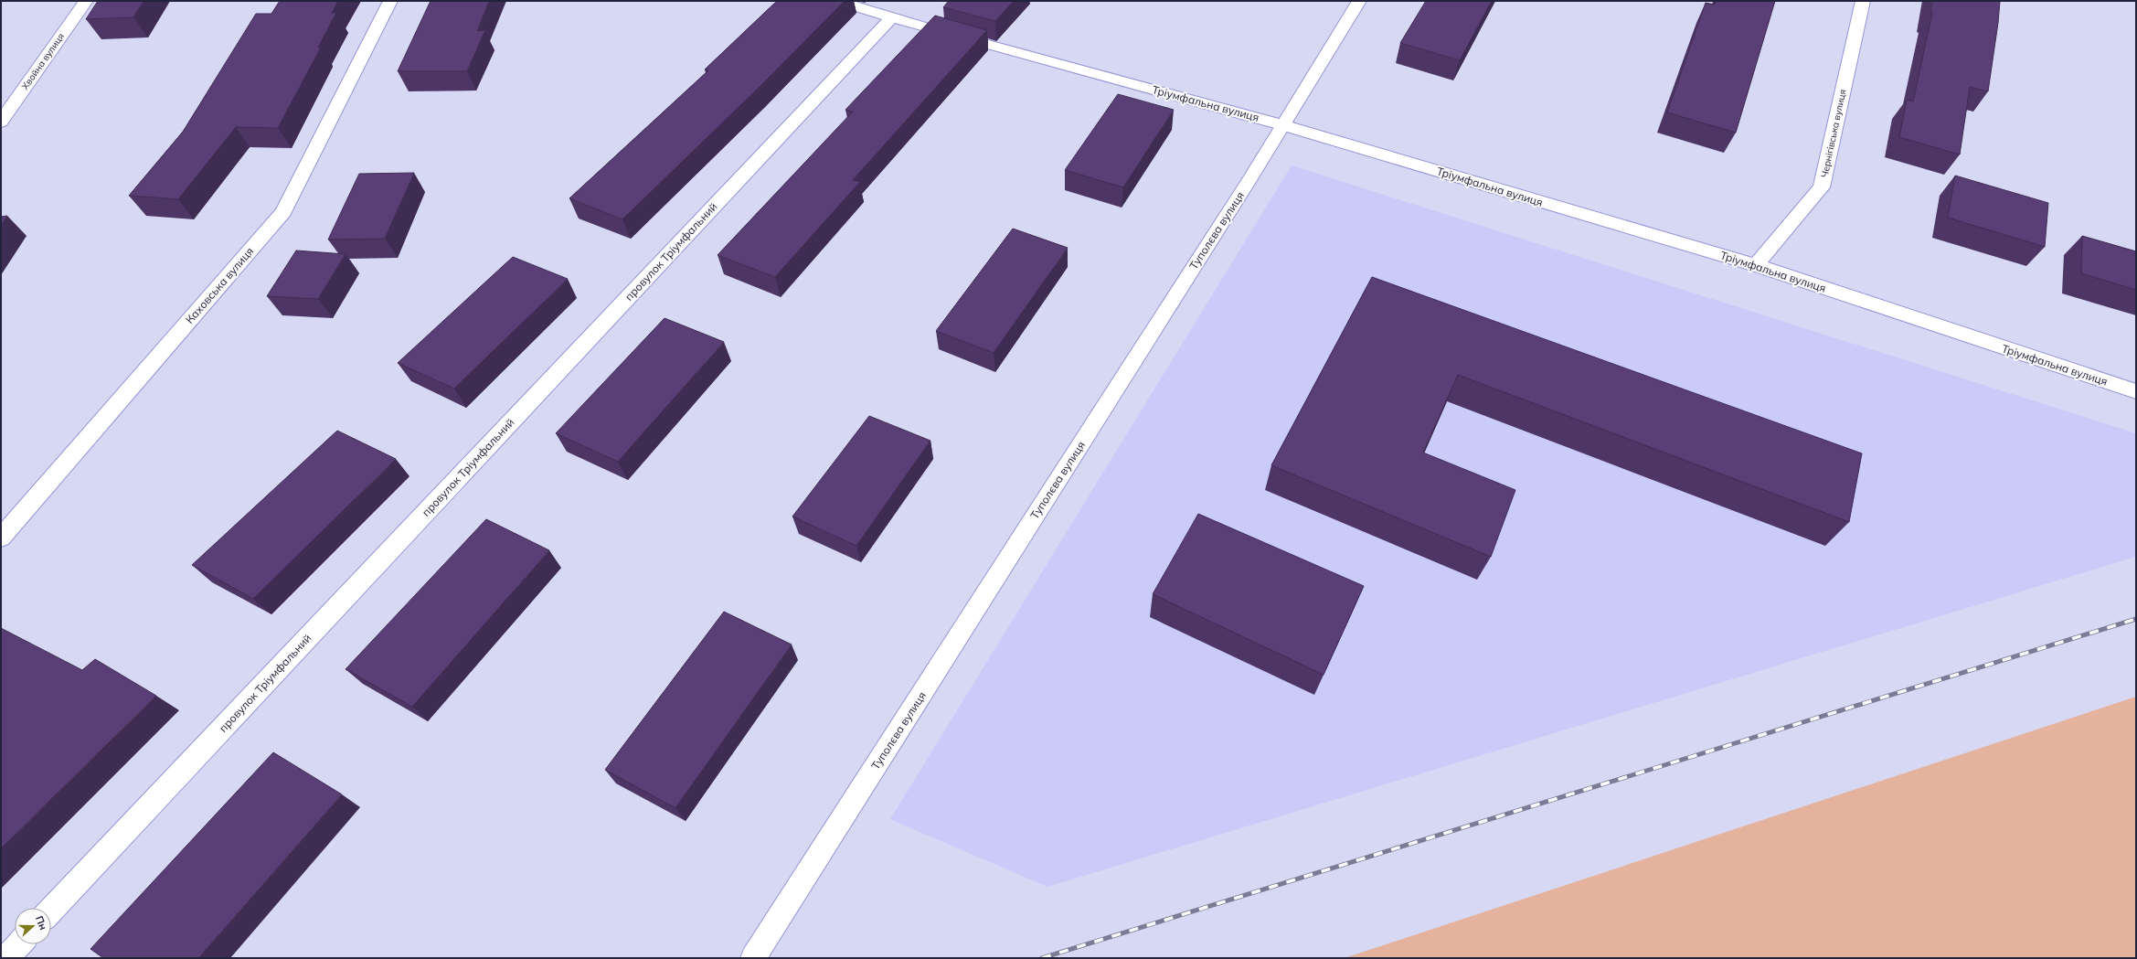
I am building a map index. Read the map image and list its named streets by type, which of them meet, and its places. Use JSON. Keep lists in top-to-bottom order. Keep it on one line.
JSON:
{"streets":{"street":["Хвойна вулиця","Тріумфальна вулиця","Чернігівська вулиця","Туполєва вулиця","провулок Тріумфальний","Каховська вулиця"]},"crossings":[["Тріумфальна вулиця","Чернігівська вулиця"],["Тріумфальна вулиця","Туполєва вулиця"],["Тріумфальна вулиця","провулок Тріумфальний"]],"north":"right"}
